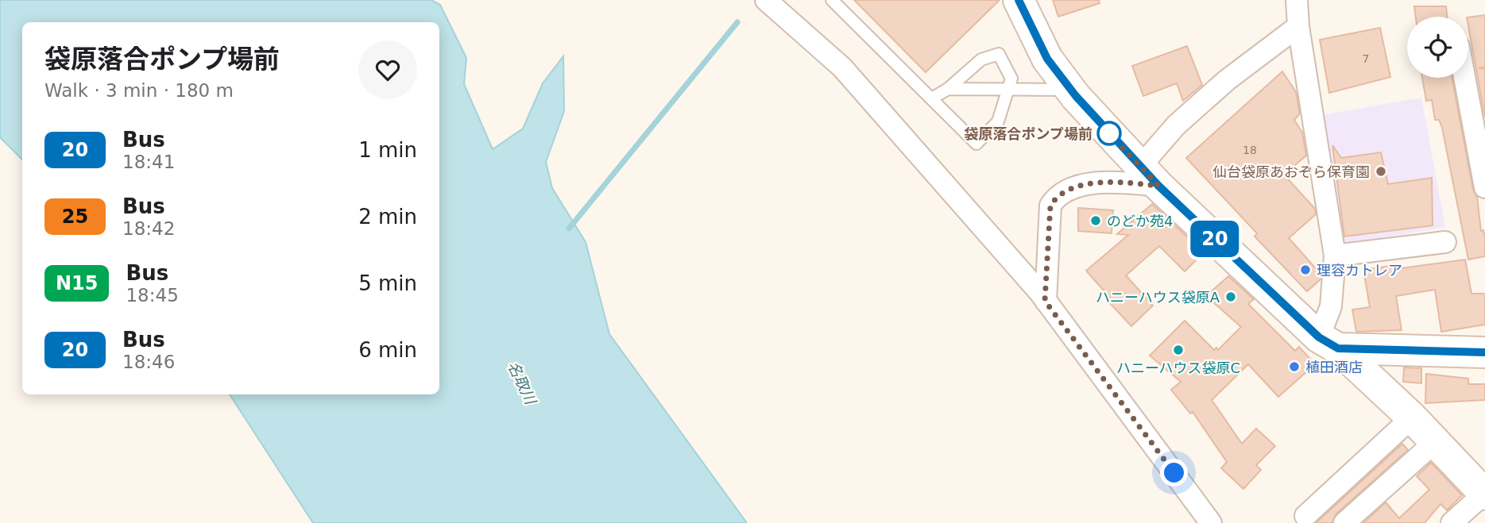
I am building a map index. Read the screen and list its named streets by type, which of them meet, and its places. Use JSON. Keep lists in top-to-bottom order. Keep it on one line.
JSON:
{"water":["名取川"],"places":["袋原落合ポンプ場前","仙台袋原あおぞら保育園","のどか苑4","理容カトレア","ハニーハウス袋原A","ハニーハウス袋原C","植田酒店"],"lines":["bus line 20"],"house_numbers":["7","18"],"page":{"on_map":"20","heading":["袋原落合ポンプ場前","Walk · 3 min · 180 m"],"list":[{"mark":"20","name":"Bus","note":"18:41","value":"1 min"},{"mark":"25","name":"Bus","note":"18:42","value":"2 min"},{"mark":"N15","name":"Bus","note":"18:45","value":"5 min"},{"mark":"20","name":"Bus","note":"18:46","value":"6 min"}]}}
